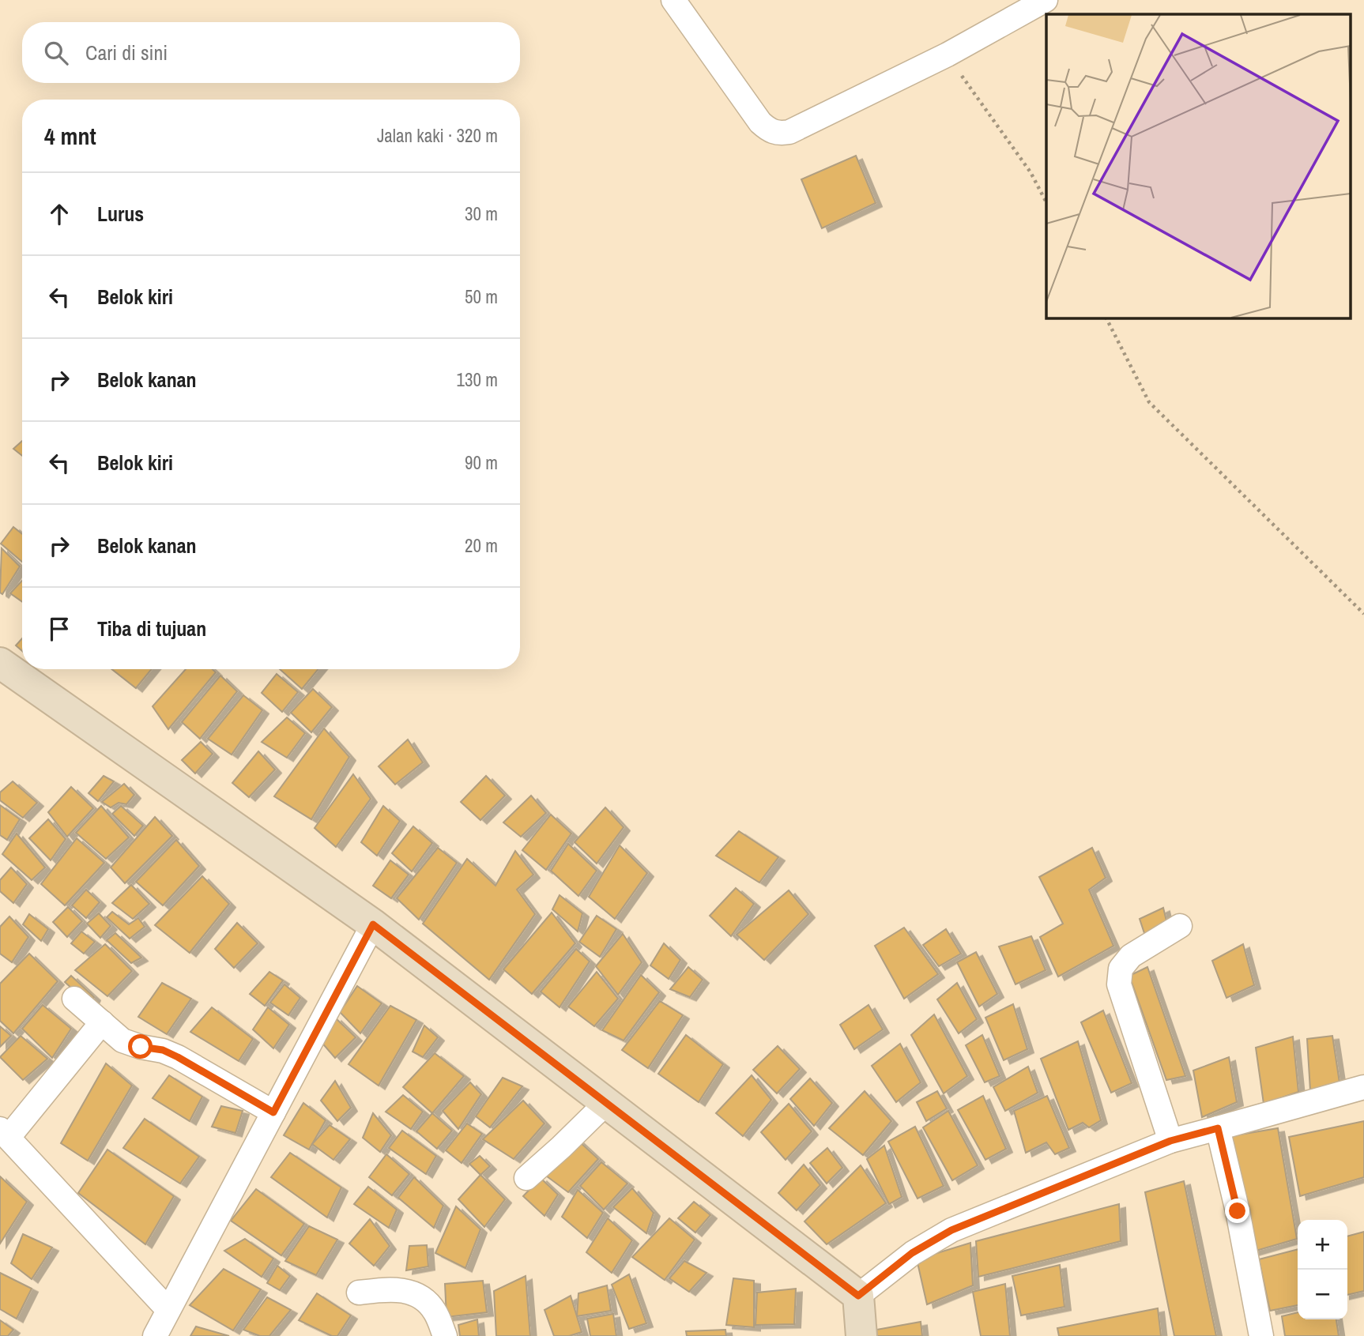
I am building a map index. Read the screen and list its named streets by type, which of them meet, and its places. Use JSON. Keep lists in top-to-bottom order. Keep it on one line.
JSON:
{"page":{"search":"Cari di sini","heading":["4 mnt","Jalan kaki · 320 m"],"list":[["Lurus","30 m"],["Belok kiri","50 m"],["Belok kanan","130 m"],["Belok kiri","90 m"],["Belok kanan","20 m"],"Tiba di tujuan"],"map_buttons":["+","−"]}}
